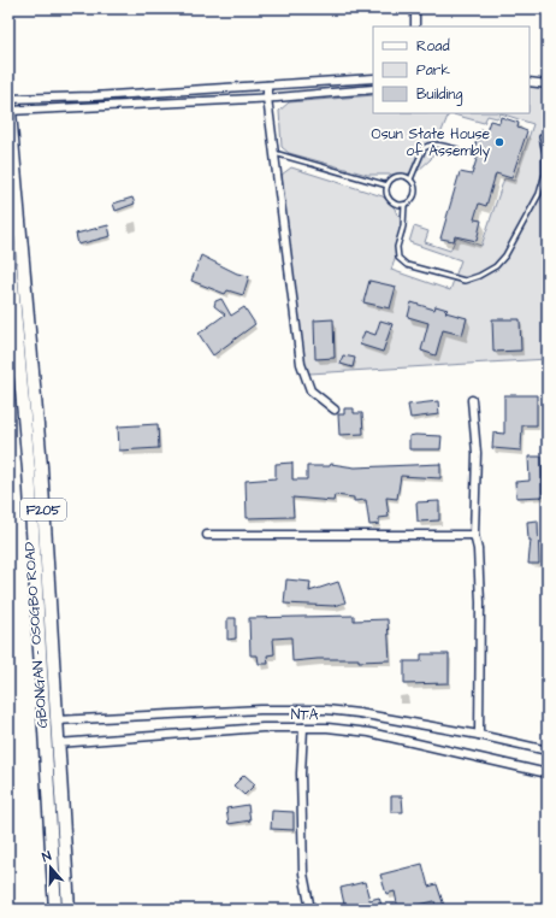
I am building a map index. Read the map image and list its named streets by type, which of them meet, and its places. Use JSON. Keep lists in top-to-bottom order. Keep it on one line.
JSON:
{"streets":{"main road":["F205","GBONGAN - OSOGBO ROAD"],"street":["NTA"]},"crossings":[["GBONGAN - OSOGBO ROAD","NTA"]],"places":["Osun State House of Assembly"],"legend":["Road","Park","Building"],"north":"top"}
